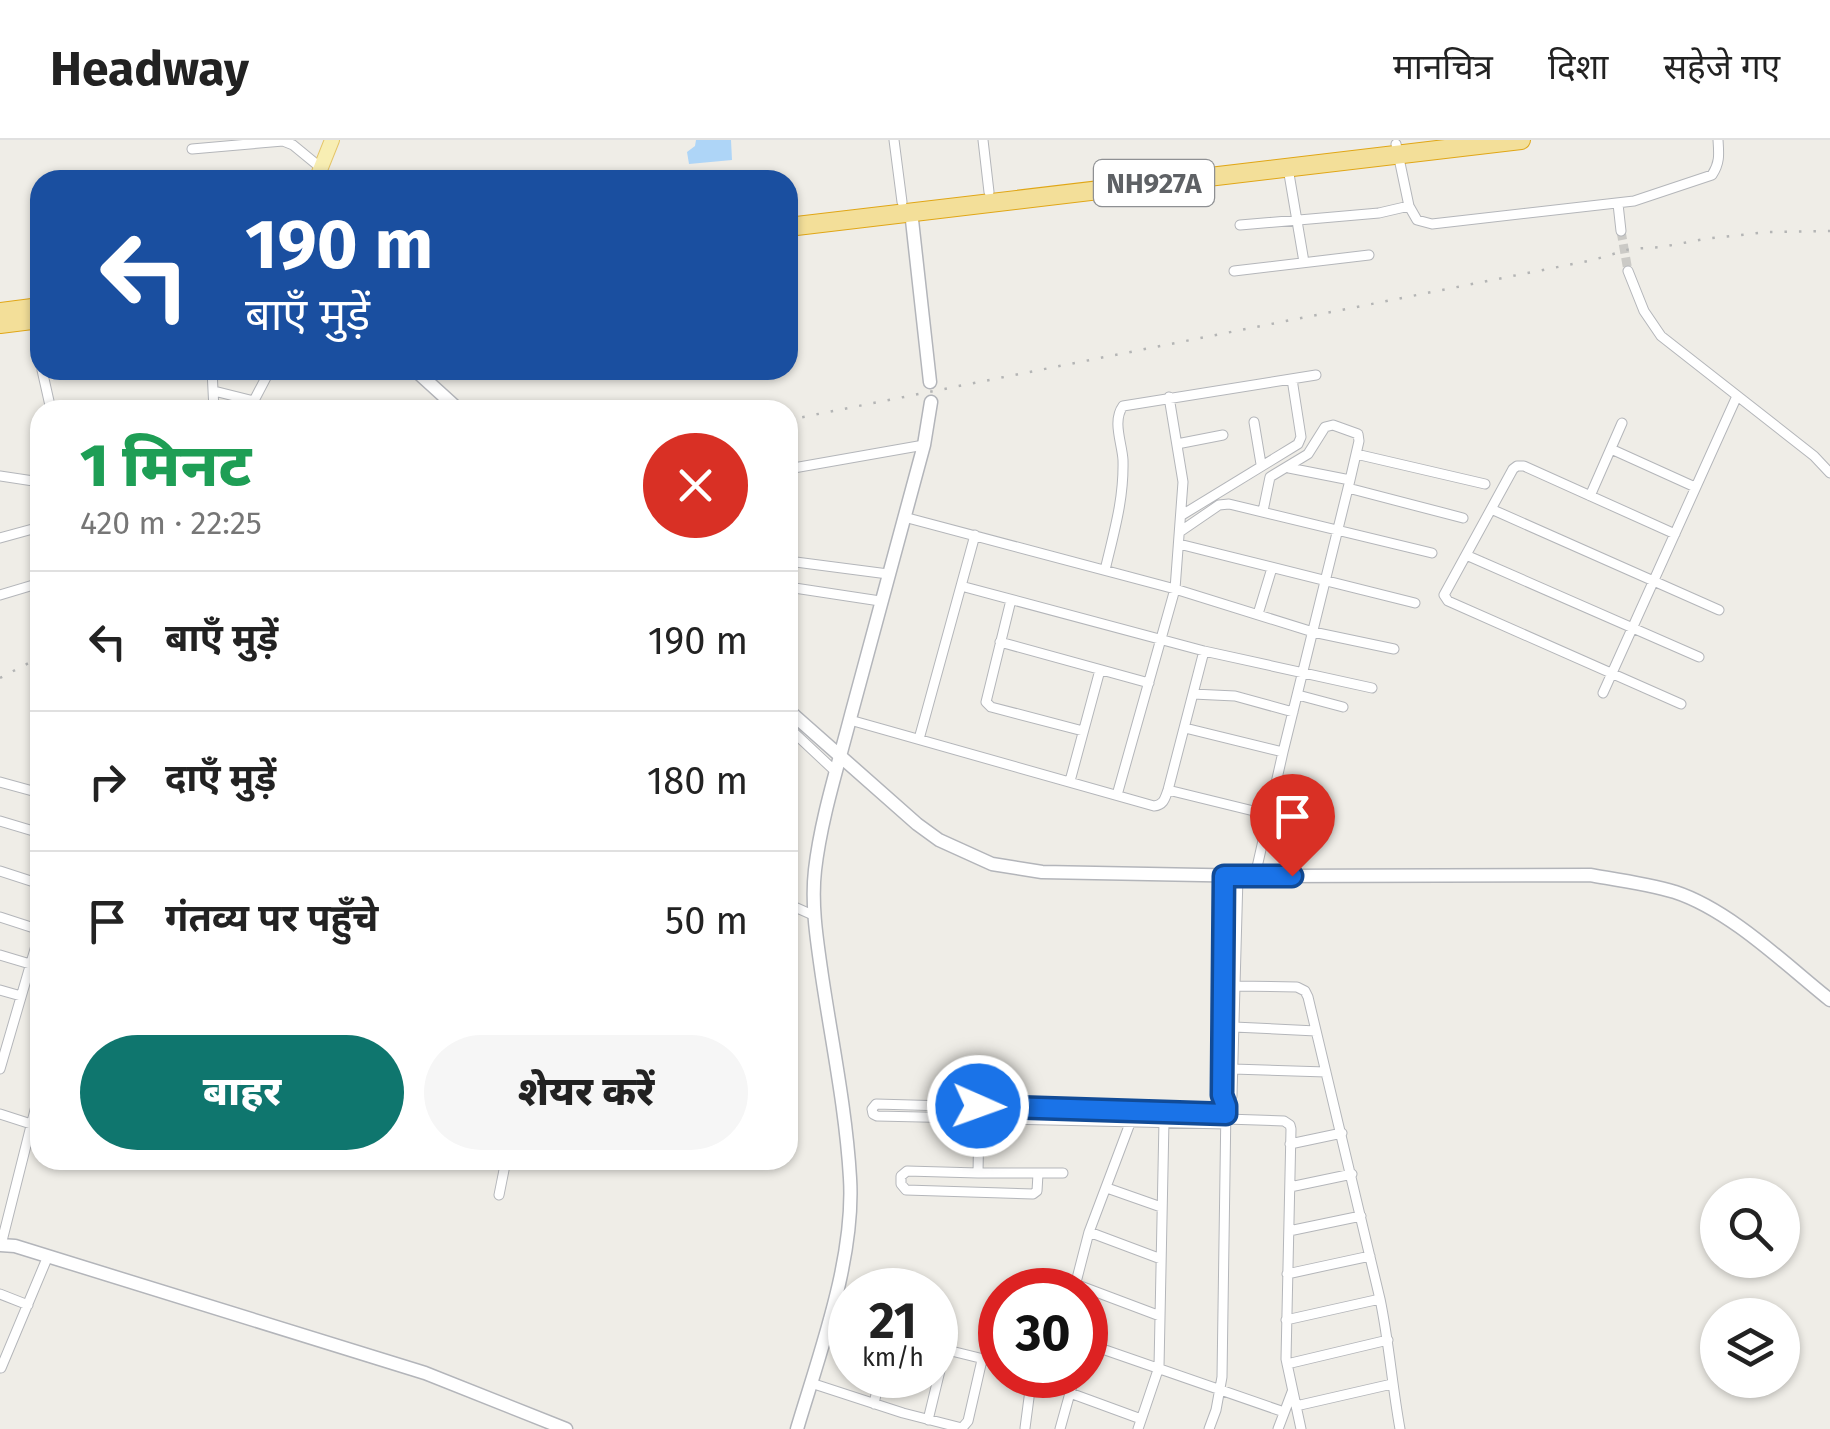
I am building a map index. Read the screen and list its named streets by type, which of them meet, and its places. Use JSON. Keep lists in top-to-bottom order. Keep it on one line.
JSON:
{"streets":{"highway":["NH927A"]},"page":{"header":"Headway","nav":["मानचित्र","दिशा","सहेजे गए"],"turn":["190 m","बाएँ मुड़ें"],"heading":["1 मिनट","420 m · 22:25"],"list":[{"name":"बाएँ मुड़ें","value":"190 m"},{"name":"दाएँ मुड़ें","value":"180 m"},{"name":"गंतव्य पर पहुँचे","value":"50 m"}],"buttons":["बाहर","शेयर करें"],"speed":"21 km/h","limit":"30"}}
